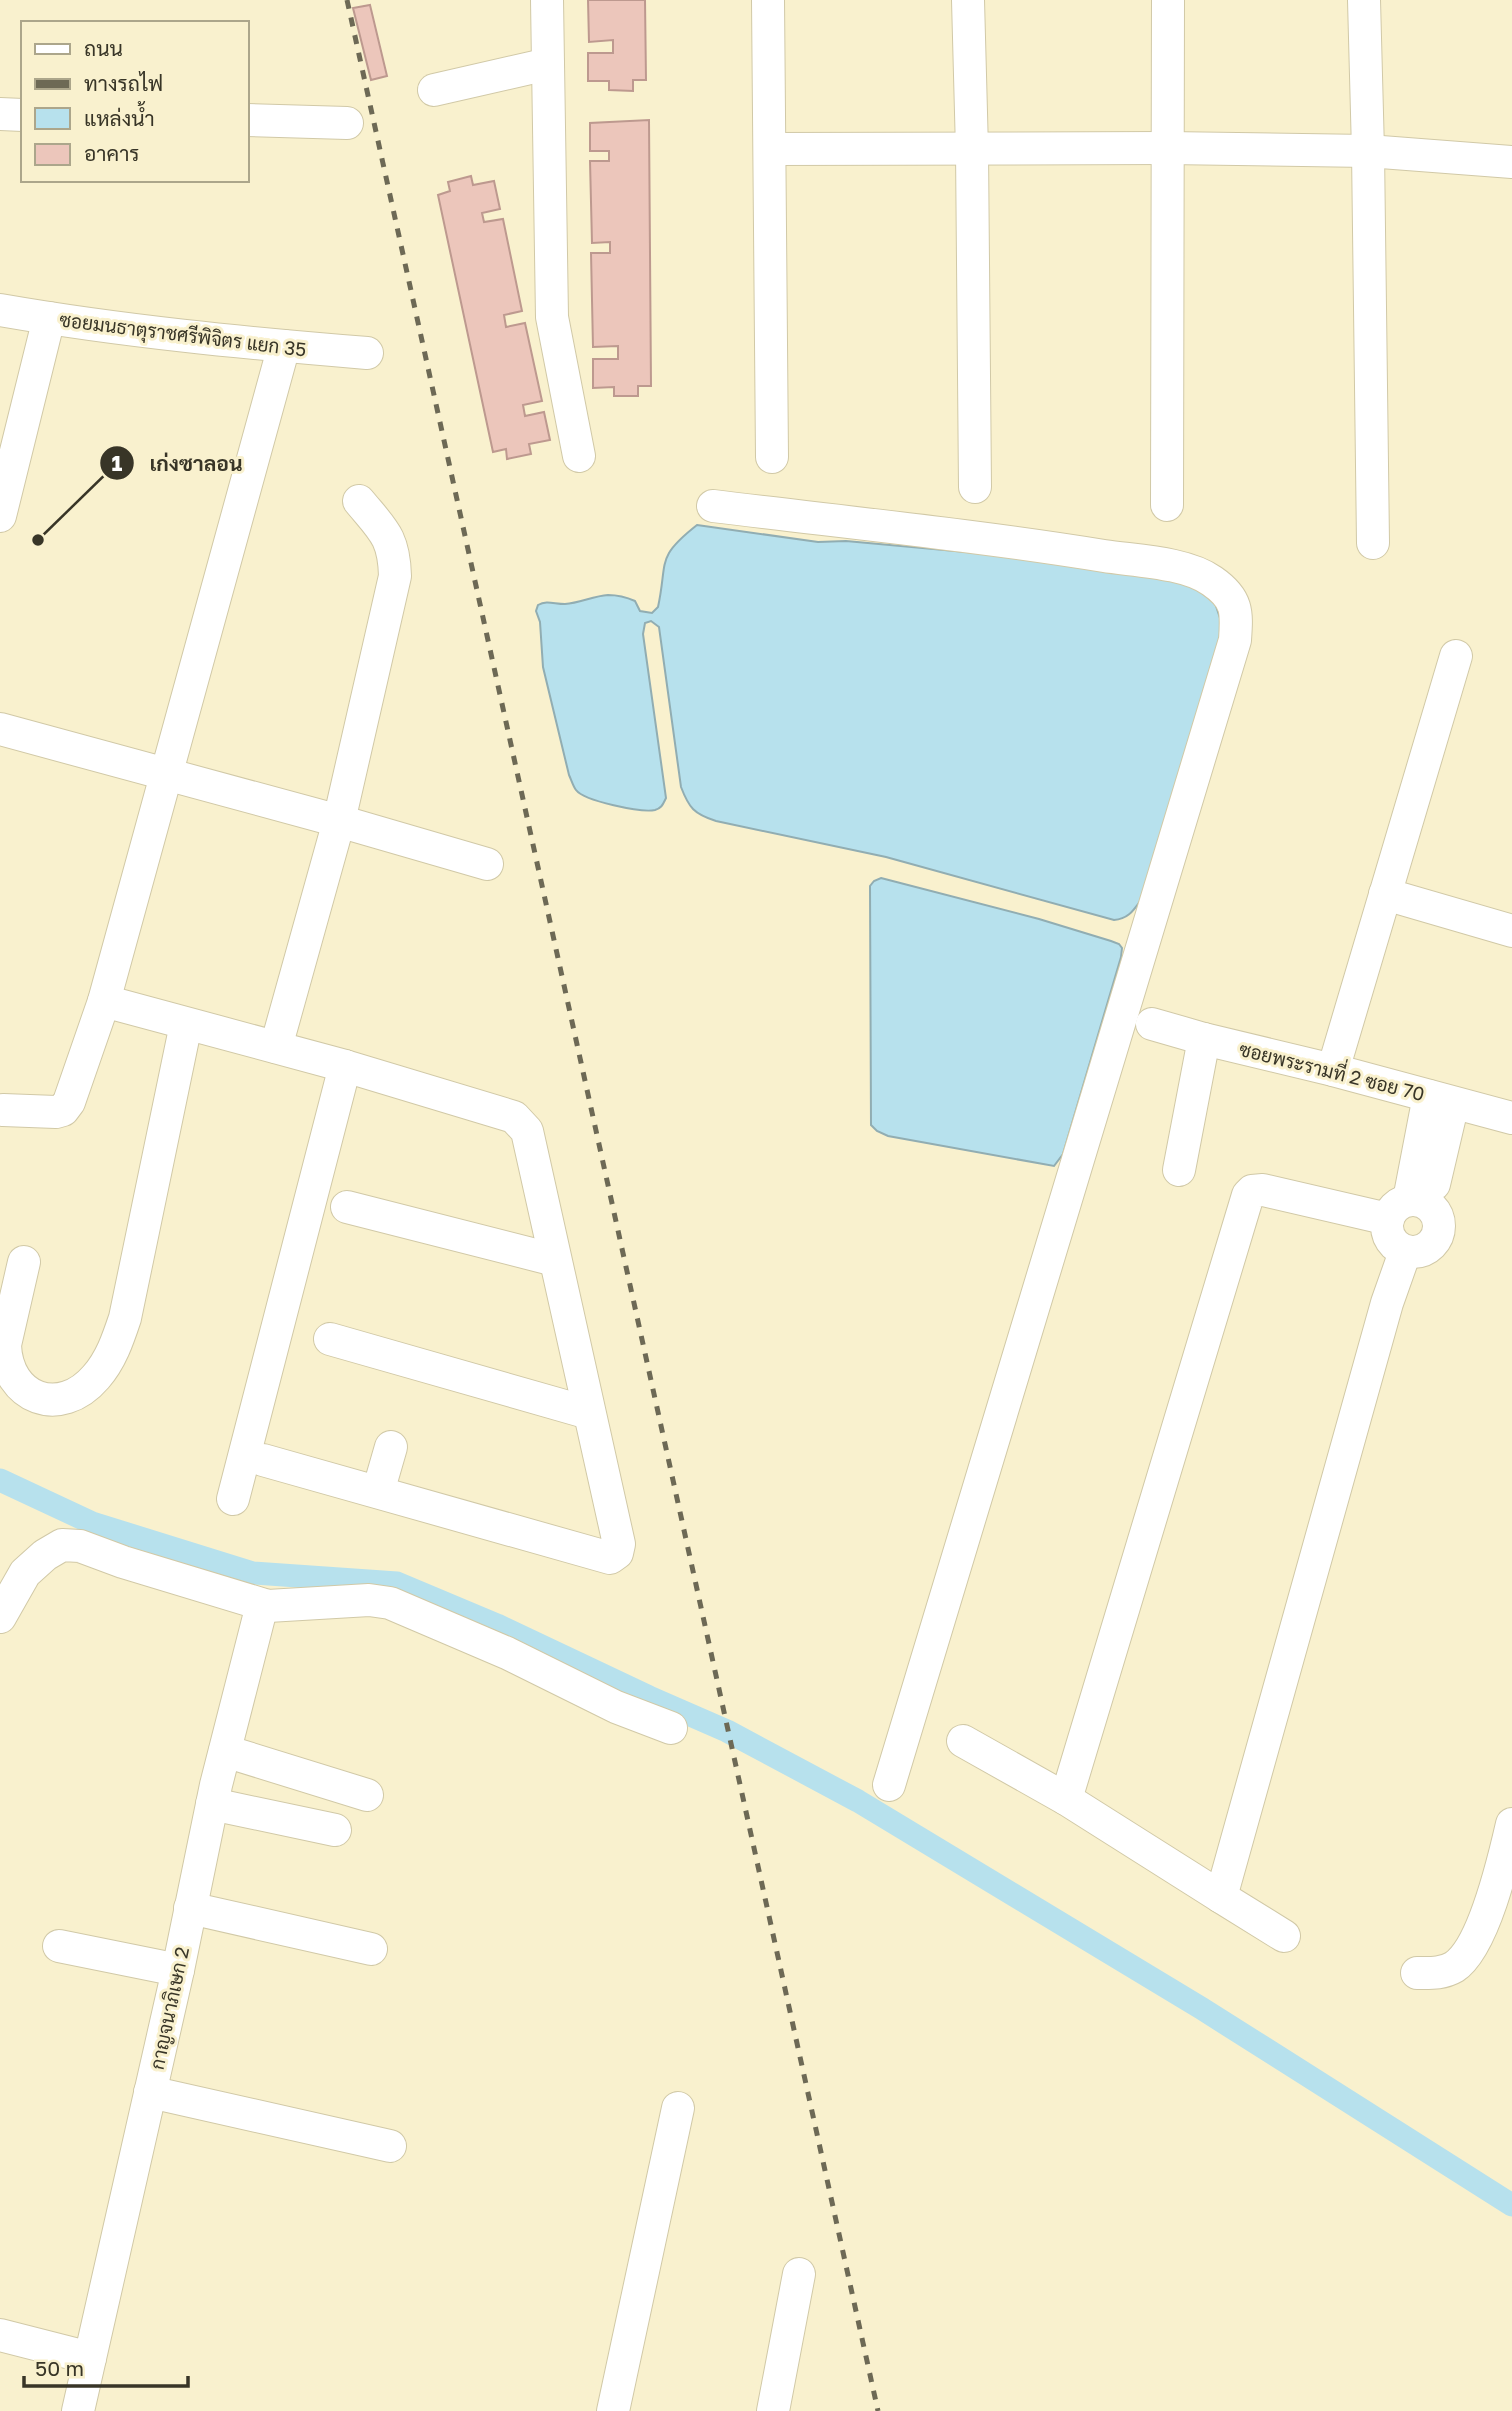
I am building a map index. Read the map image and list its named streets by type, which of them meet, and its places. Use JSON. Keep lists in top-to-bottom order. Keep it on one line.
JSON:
{"streets":{"street":["ซอยมนธาตุราชศรีพิจิตร แยก 35","ซอยพระรามที่ 2 ซอย 70","กาญจนาภิเษก 2"]},"places":["เก่งซาลอน"],"legend":["ถนน","ทางรถไฟ","แหล่งน้ำ","อาคาร"],"scale_bar":"50 m"}
